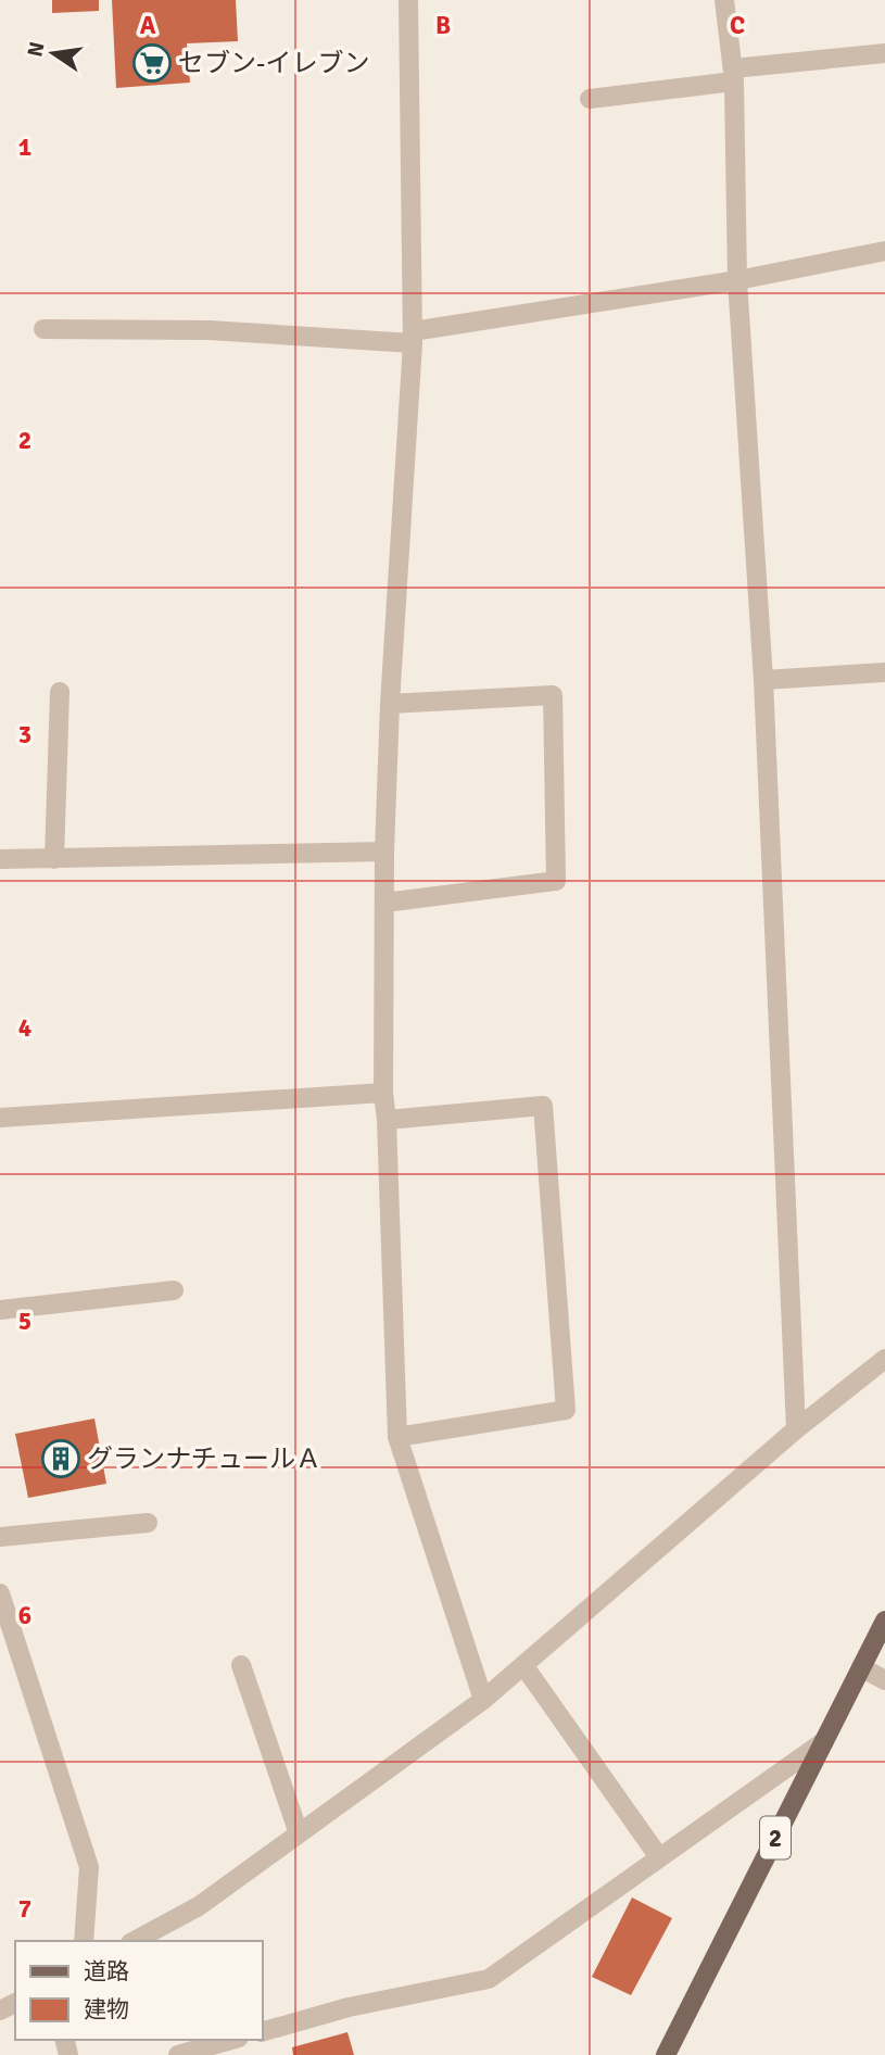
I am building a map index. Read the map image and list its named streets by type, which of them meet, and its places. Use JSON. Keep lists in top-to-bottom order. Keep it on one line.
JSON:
{"streets":{"main road":["2"]},"places":{"supermarket":["セブン-イレブン"],"building":["グランナチュールＡ"]},"legend":["道路","建物"],"north":"left","grid":{"columns":["A","B","C"],"rows":["1","2","3","4","5","6","7"]}}
